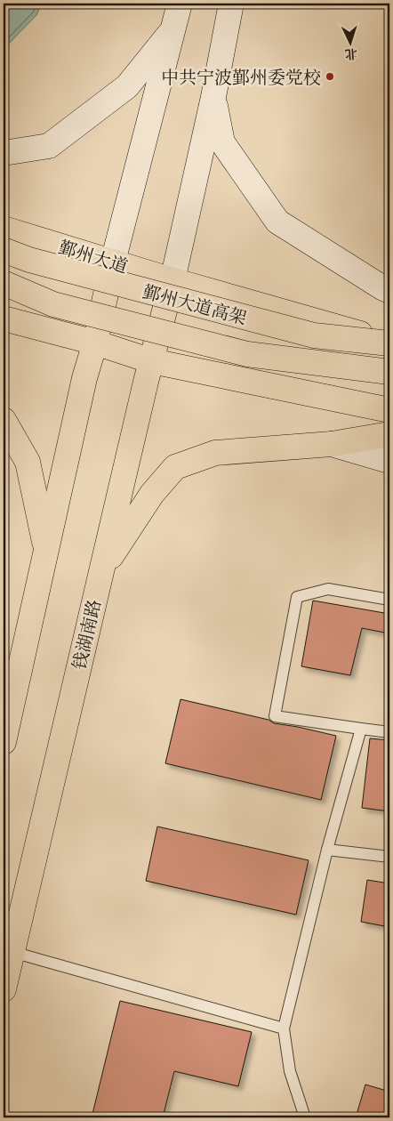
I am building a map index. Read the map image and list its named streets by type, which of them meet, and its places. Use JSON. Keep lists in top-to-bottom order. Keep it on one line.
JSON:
{"streets":{"main road":["鄞州大道","鄞州大道高架","钱湖南路"]},"crossings":[["鄞州大道","钱湖南路"]],"places":["中共宁波鄞州委党校"],"north":"bottom"}
